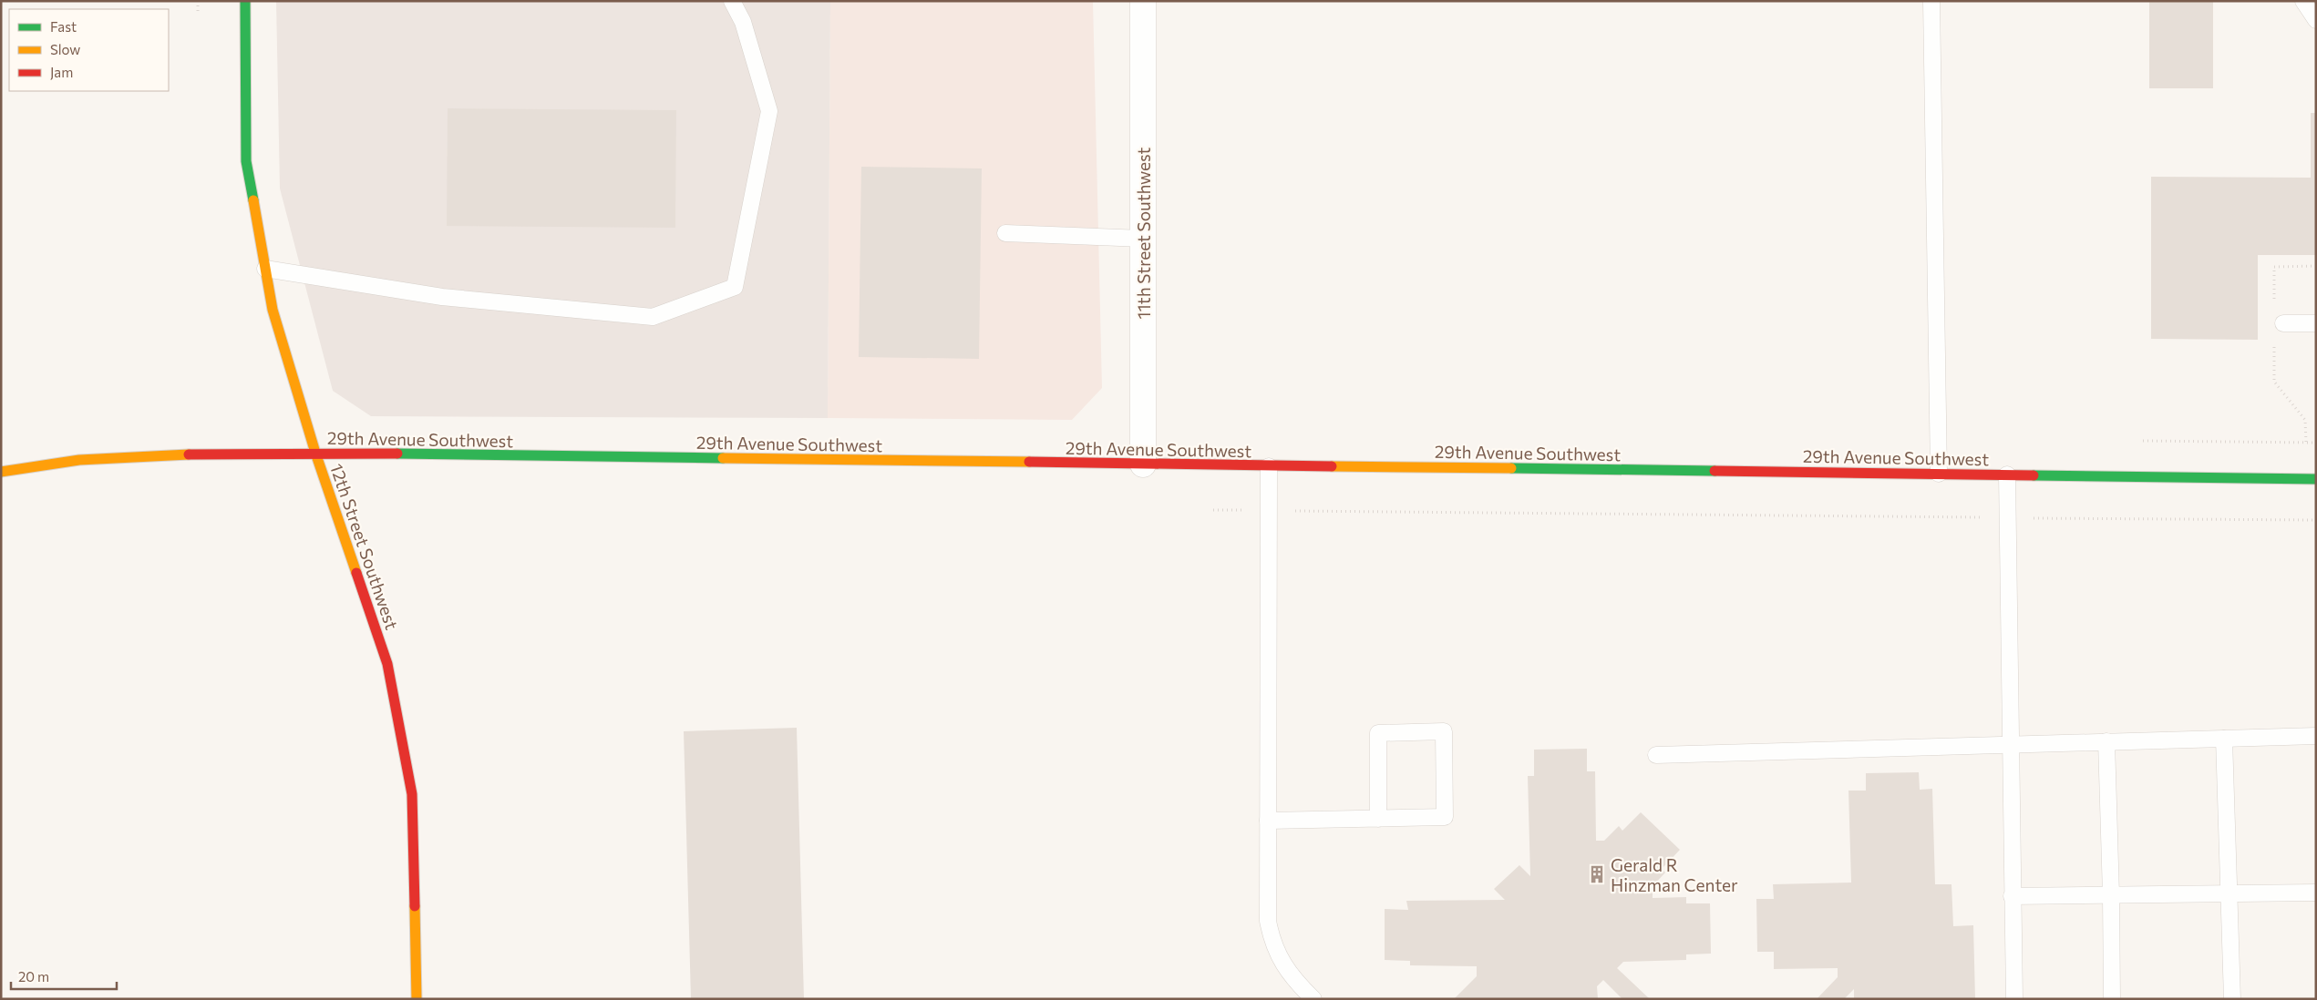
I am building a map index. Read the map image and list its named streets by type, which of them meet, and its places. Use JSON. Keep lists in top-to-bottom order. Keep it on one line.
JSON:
{"streets":{"street":["11th Street Southwest","29th Avenue Southwest","12th Street Southwest"]},"crossings":[["11th Street Southwest","29th Avenue Southwest"],["29th Avenue Southwest","12th Street Southwest"]],"places":{"building":["Gerald R Hinzman Center"]},"legend":["Fast","Slow","Jam"],"scale_bar":"20 m"}
